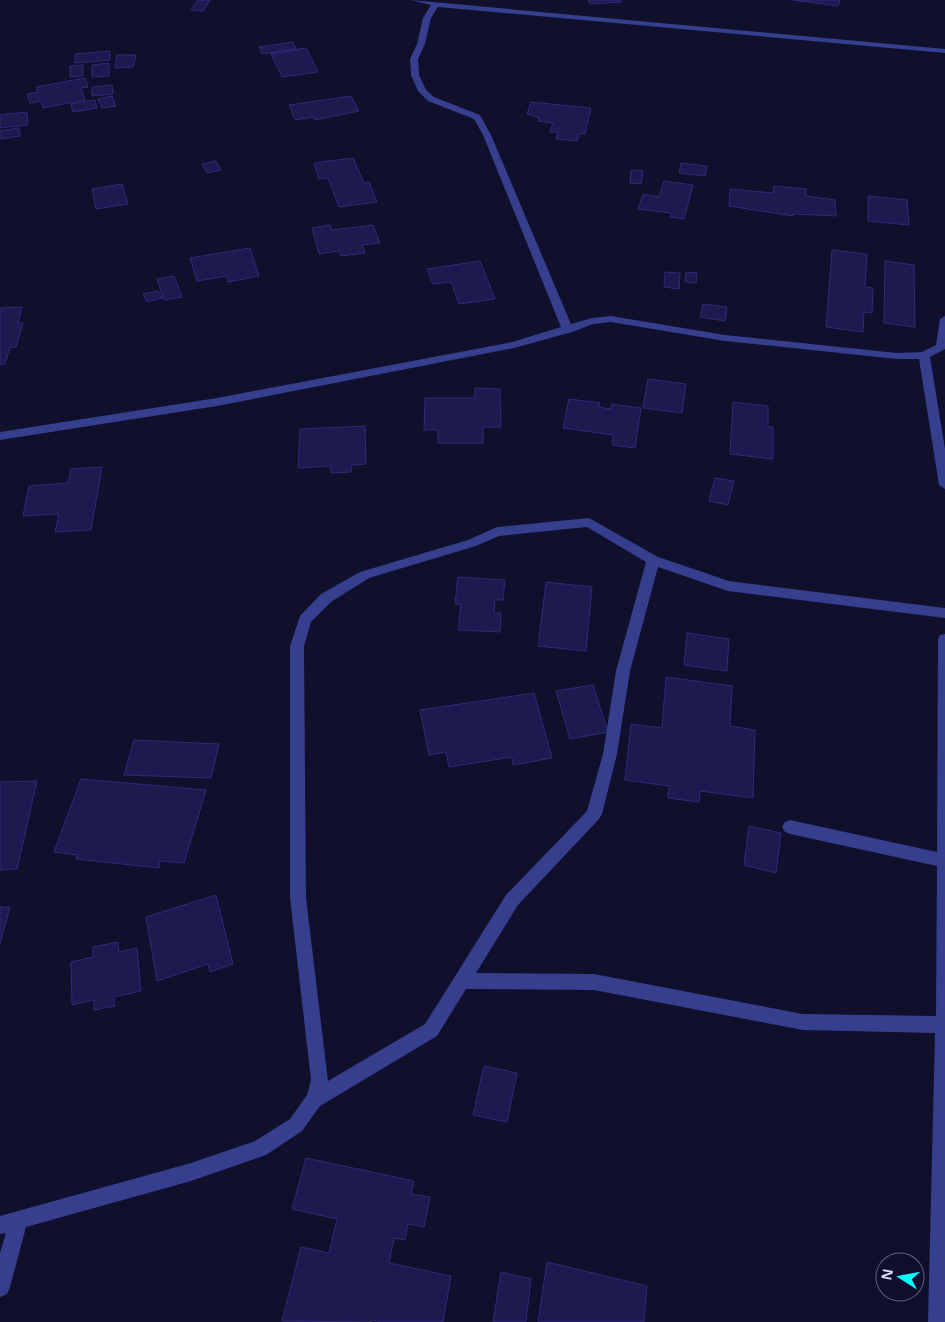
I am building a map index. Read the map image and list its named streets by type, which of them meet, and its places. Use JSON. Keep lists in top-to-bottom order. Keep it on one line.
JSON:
{"north":"left"}
